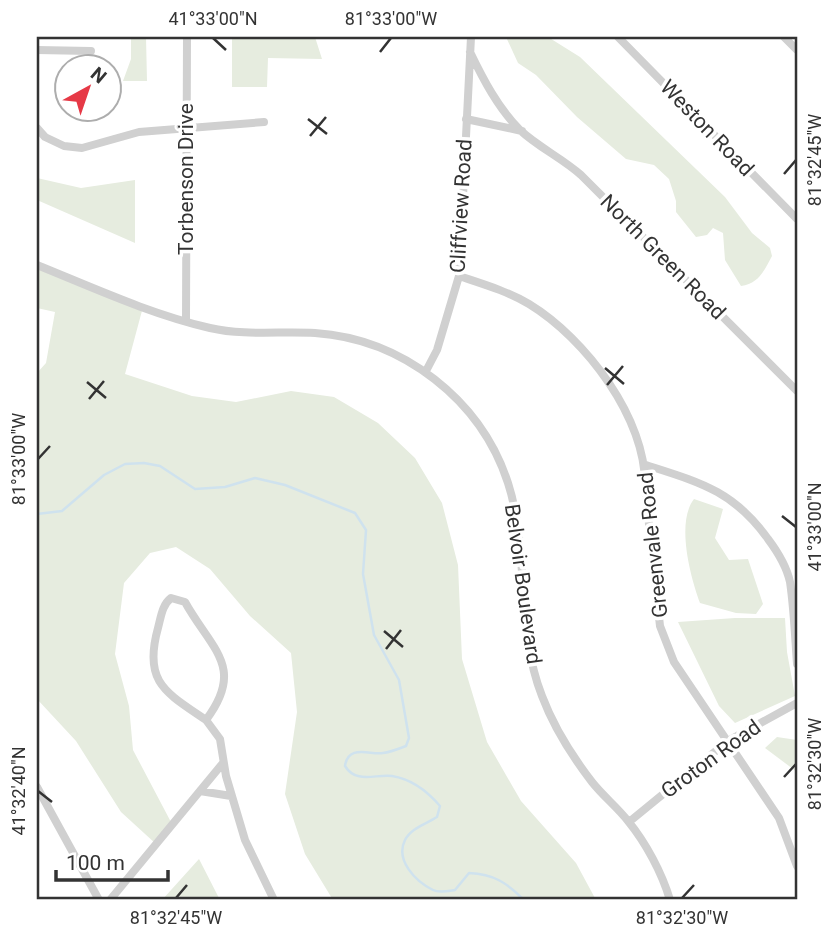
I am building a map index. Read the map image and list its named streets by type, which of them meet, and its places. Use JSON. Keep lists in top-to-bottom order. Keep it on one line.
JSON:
{"streets":{"street":["Weston Road","Torbenson Drive","Cliffview Road","North Green Road","Greenvale Road","Belvoir Boulevard","Groton Road"]},"crossings":[["Torbenson Drive","Belvoir Boulevard"],["Cliffview Road","North Green Road"],["Cliffview Road","Greenvale Road"],["Cliffview Road","Belvoir Boulevard"],["Greenvale Road","Groton Road"],["Belvoir Boulevard","Groton Road"]],"scale_bar":"100 m","north":"top right","coordinates":["41°33'00\"N","81°33'00\"W","81°32'45\"W","81°32'30\"W","41°32'40\"N"]}
